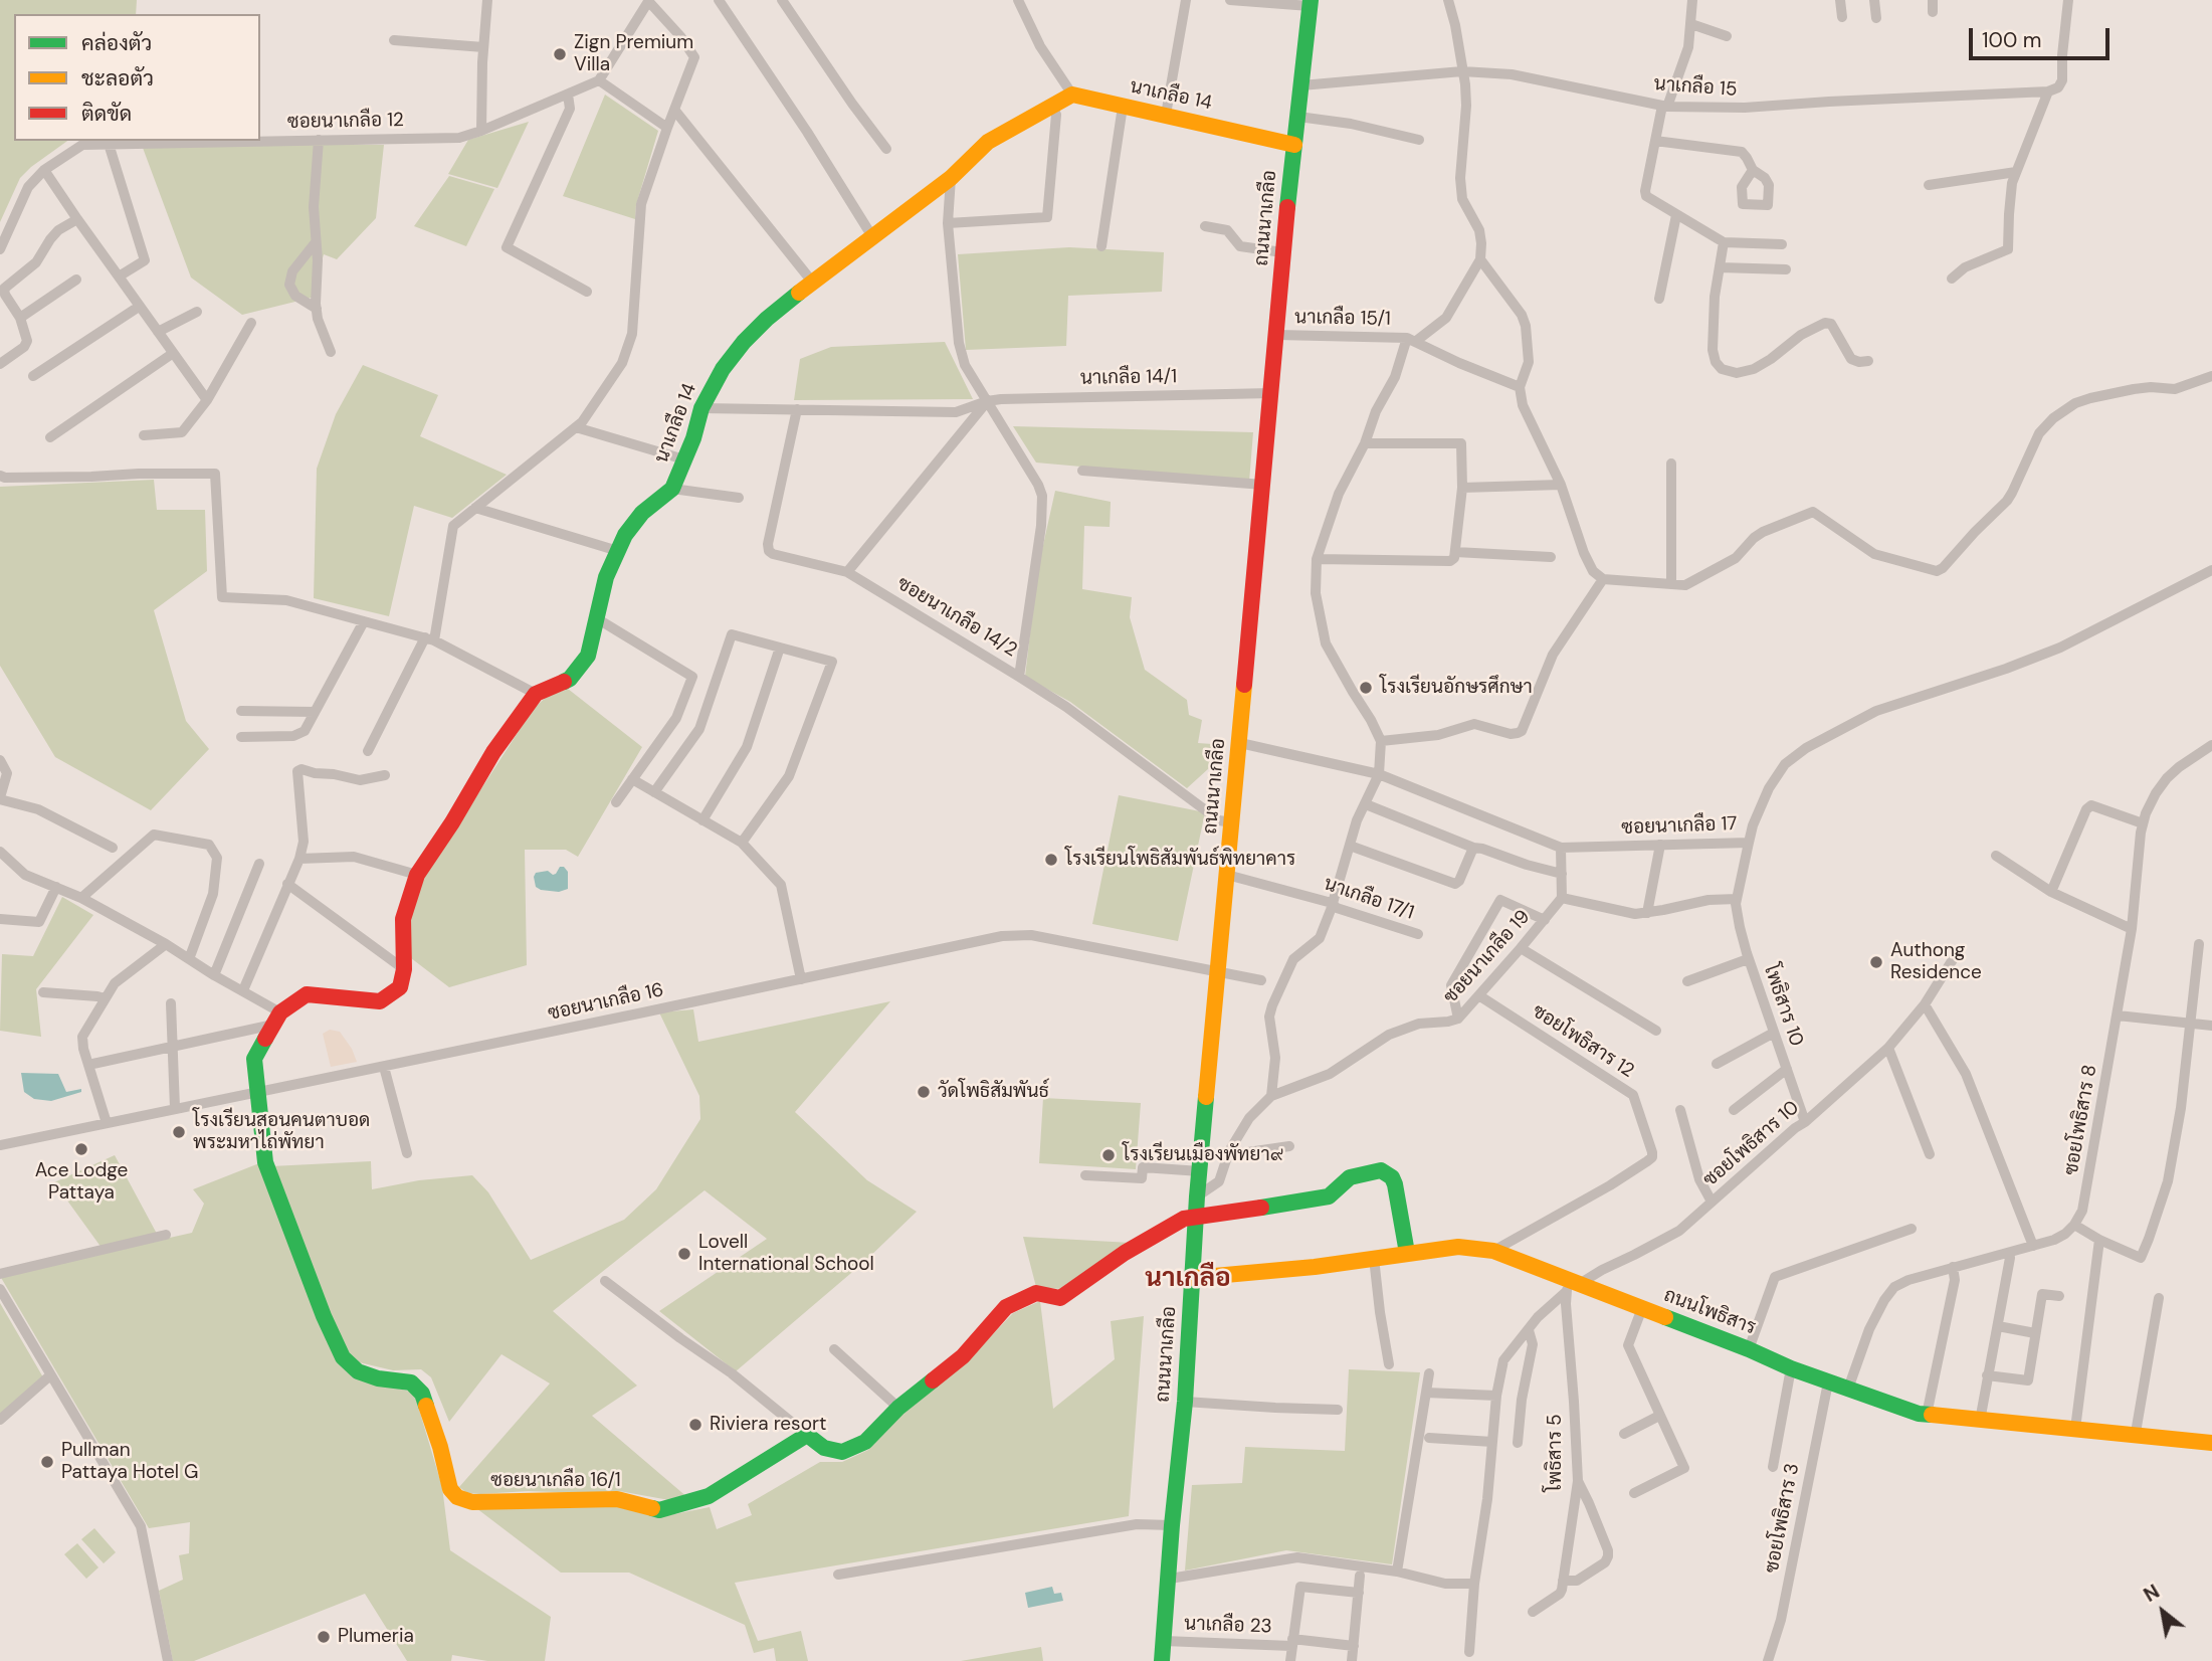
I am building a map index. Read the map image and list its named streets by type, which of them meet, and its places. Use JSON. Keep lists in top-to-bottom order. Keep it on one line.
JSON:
{"streets":{"street":["นาเกลือ 15","นาเกลือ 14","ซอยนาเกลือ 12","ถนนนาเกลือ","นาเกลือ 15/1","นาเกลือ 14/1","ซอยนาเกลือ 14/2","ซอยนาเกลือ 17","นาเกลือ 17/1","ซอยนาเกลือ 19","ซอยนาเกลือ 16","โพธิสาร 10","ซอยโพธิสาร 12","ซอยโพธิสาร 8","ซอยโพธิสาร 10","ถนนโพธิสาร","โพธิสาร 5","ซอยนาเกลือ 16/1","ซอยโพธิสาร 3","นาเกลือ 23"]},"crossings":[["นาเกลือ 15","ถนนนาเกลือ"],["นาเกลือ 14","ถนนนาเกลือ"],["นาเกลือ 14","นาเกลือ 14/1"],["ถนนนาเกลือ","นาเกลือ 15/1"],["ถนนนาเกลือ","นาเกลือ 14/1"],["ถนนนาเกลือ","ซอยนาเกลือ 14/2"],["ถนนนาเกลือ","ซอยนาเกลือ 17"],["ถนนนาเกลือ","นาเกลือ 17/1"],["ถนนนาเกลือ","ซอยนาเกลือ 19"],["ถนนนาเกลือ","ซอยนาเกลือ 16"],["ถนนนาเกลือ","ถนนโพธิสาร"],["ถนนนาเกลือ","นาเกลือ 23"],["นาเกลือ 14/1","ซอยนาเกลือ 14/2"],["ซอยนาเกลือ 19","ซอยโพธิสาร 12"],["ซอยนาเกลือ 16","ซอยนาเกลือ 16/1"],["โพธิสาร 10","ซอยโพธิสาร 10"],["ซอยโพธิสาร 12","ถนนโพธิสาร"],["ซอยโพธิสาร 10","ถนนโพธิสาร"],["ซอยโพธิสาร 10","โพธิสาร 5"],["ถนนโพธิสาร","โพธิสาร 5"],["ถนนโพธิสาร","ซอยโพธิสาร 3"]],"districts":["นาเกลือ"],"places":["Zign Premium Villa","โรงเรียนอักษรศึกษา","โรงเรียนโพธิสัมพันธ์พิทยาคาร","Authong Residence","วัดโพธิสัมพันธ์","โรงเรียนสอนคนตาบอด พระมหาไถ่พัทยา","Ace Lodge Pattaya","โรงเรียนเมืองพัทยา๙","Lovell International School","Riviera resort","Pullman Pattaya Hotel G","Plumeria"],"legend":["คล่องตัว","ชะลอตัว","ติดขัด"],"scale_bar":"100 m","north":"top left"}
